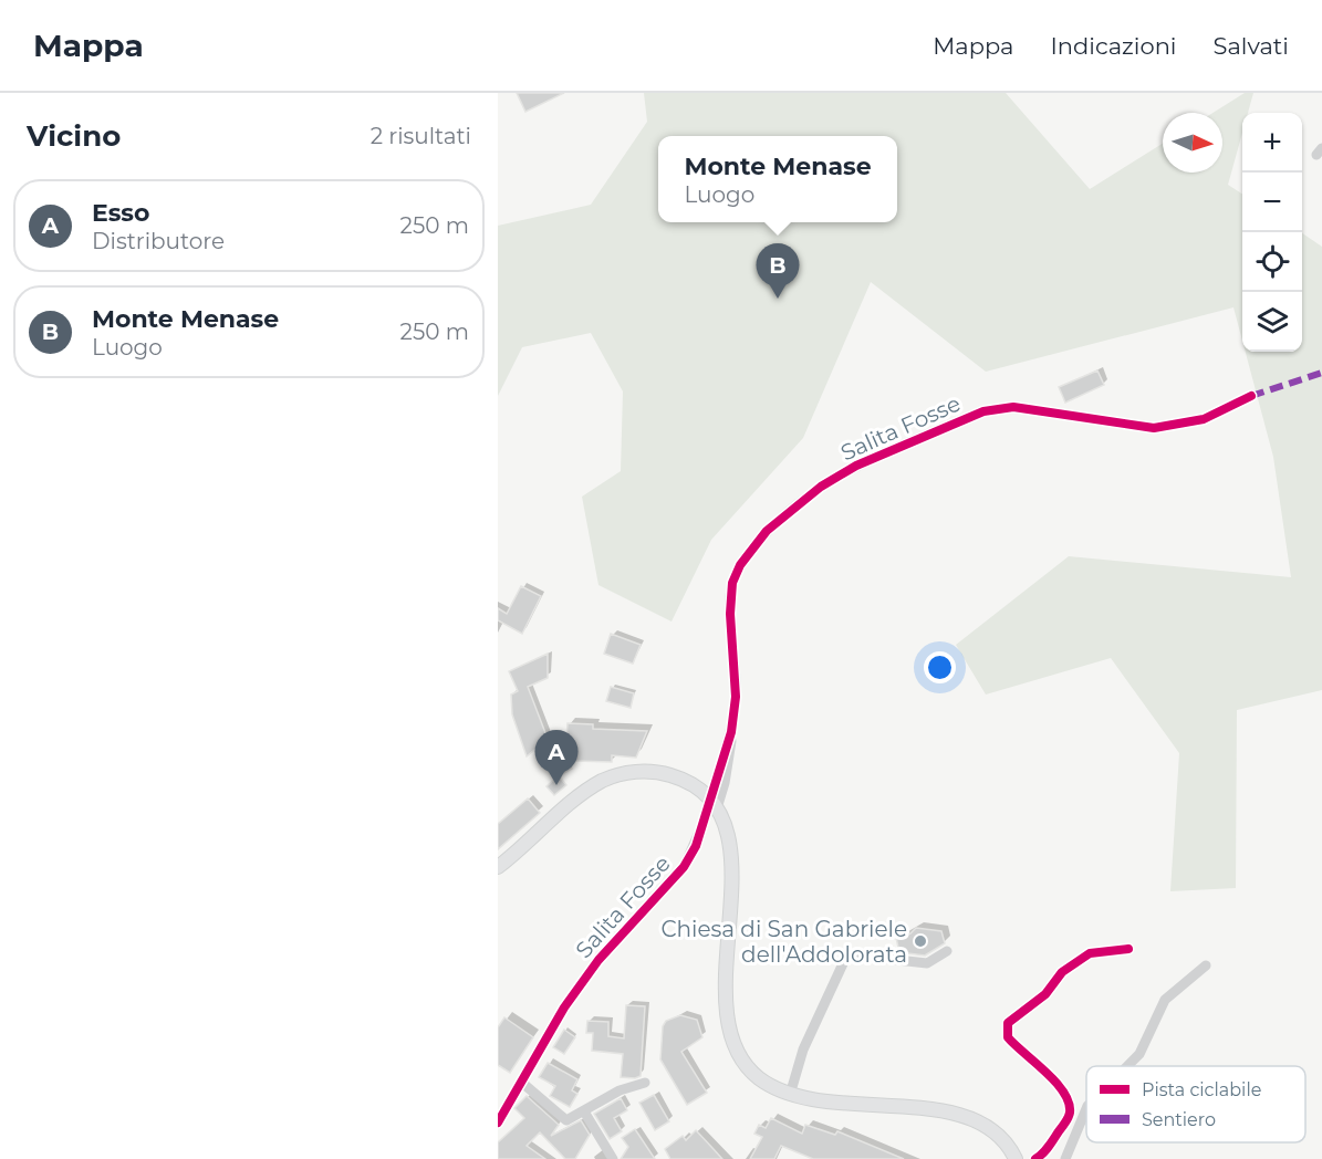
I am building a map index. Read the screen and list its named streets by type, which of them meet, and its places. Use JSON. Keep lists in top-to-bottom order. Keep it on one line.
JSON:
{"streets":{"street":["Salita Fosse"]},"places":["Chiesa di San Gabriele dell'Addolorata"],"legend":["Pista ciclabile","Sentiero"],"north":"right","page":{"header":"Mappa","nav":["Mappa","Indicazioni","Salvati"],"heading":["Vicino","2 risultati"],"map_buttons":["+","−"],"popup":["Monte Menase","Luogo"],"list":[{"mark":"A","name":"Esso","note":"Distributore","value":"250 m"},{"mark":"B","name":"Monte Menase","note":"Luogo","value":"250 m"}],"pins":["B","A"]}}
